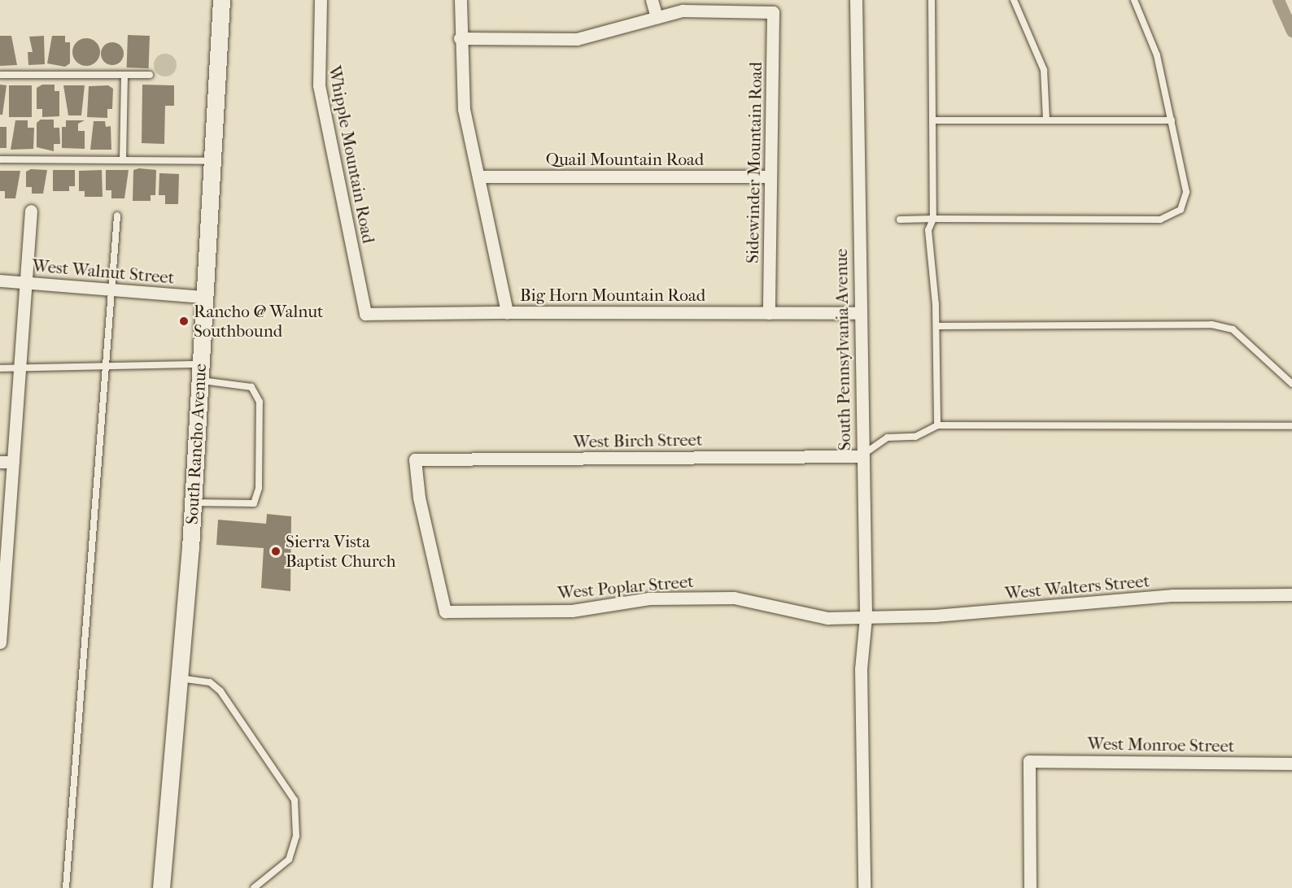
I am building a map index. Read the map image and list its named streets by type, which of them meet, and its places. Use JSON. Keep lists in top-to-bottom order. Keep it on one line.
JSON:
{"streets":{"street":["Whipple Mountain Road","Quail Mountain Road","Sidewinder Mountain Road","West Walnut Street","Big Horn Mountain Road","South Pennsylvania Avenue","West Birch Street","South Rancho Avenue","West Poplar Street","West Walters Street","West Monroe Street"]},"crossings":[["Whipple Mountain Road","Big Horn Mountain Road"],["Quail Mountain Road","Sidewinder Mountain Road"],["Quail Mountain Road","Big Horn Mountain Road"],["Sidewinder Mountain Road","Big Horn Mountain Road"],["West Walnut Street","South Rancho Avenue"],["Big Horn Mountain Road","South Pennsylvania Avenue"],["South Pennsylvania Avenue","West Birch Street"],["South Pennsylvania Avenue","West Poplar Street"],["South Pennsylvania Avenue","West Walters Street"],["West Birch Street","West Poplar Street"],["West Poplar Street","West Walters Street"]],"places":["Rancho @ Walnut Southbound","Sierra Vista Baptist Church"]}
